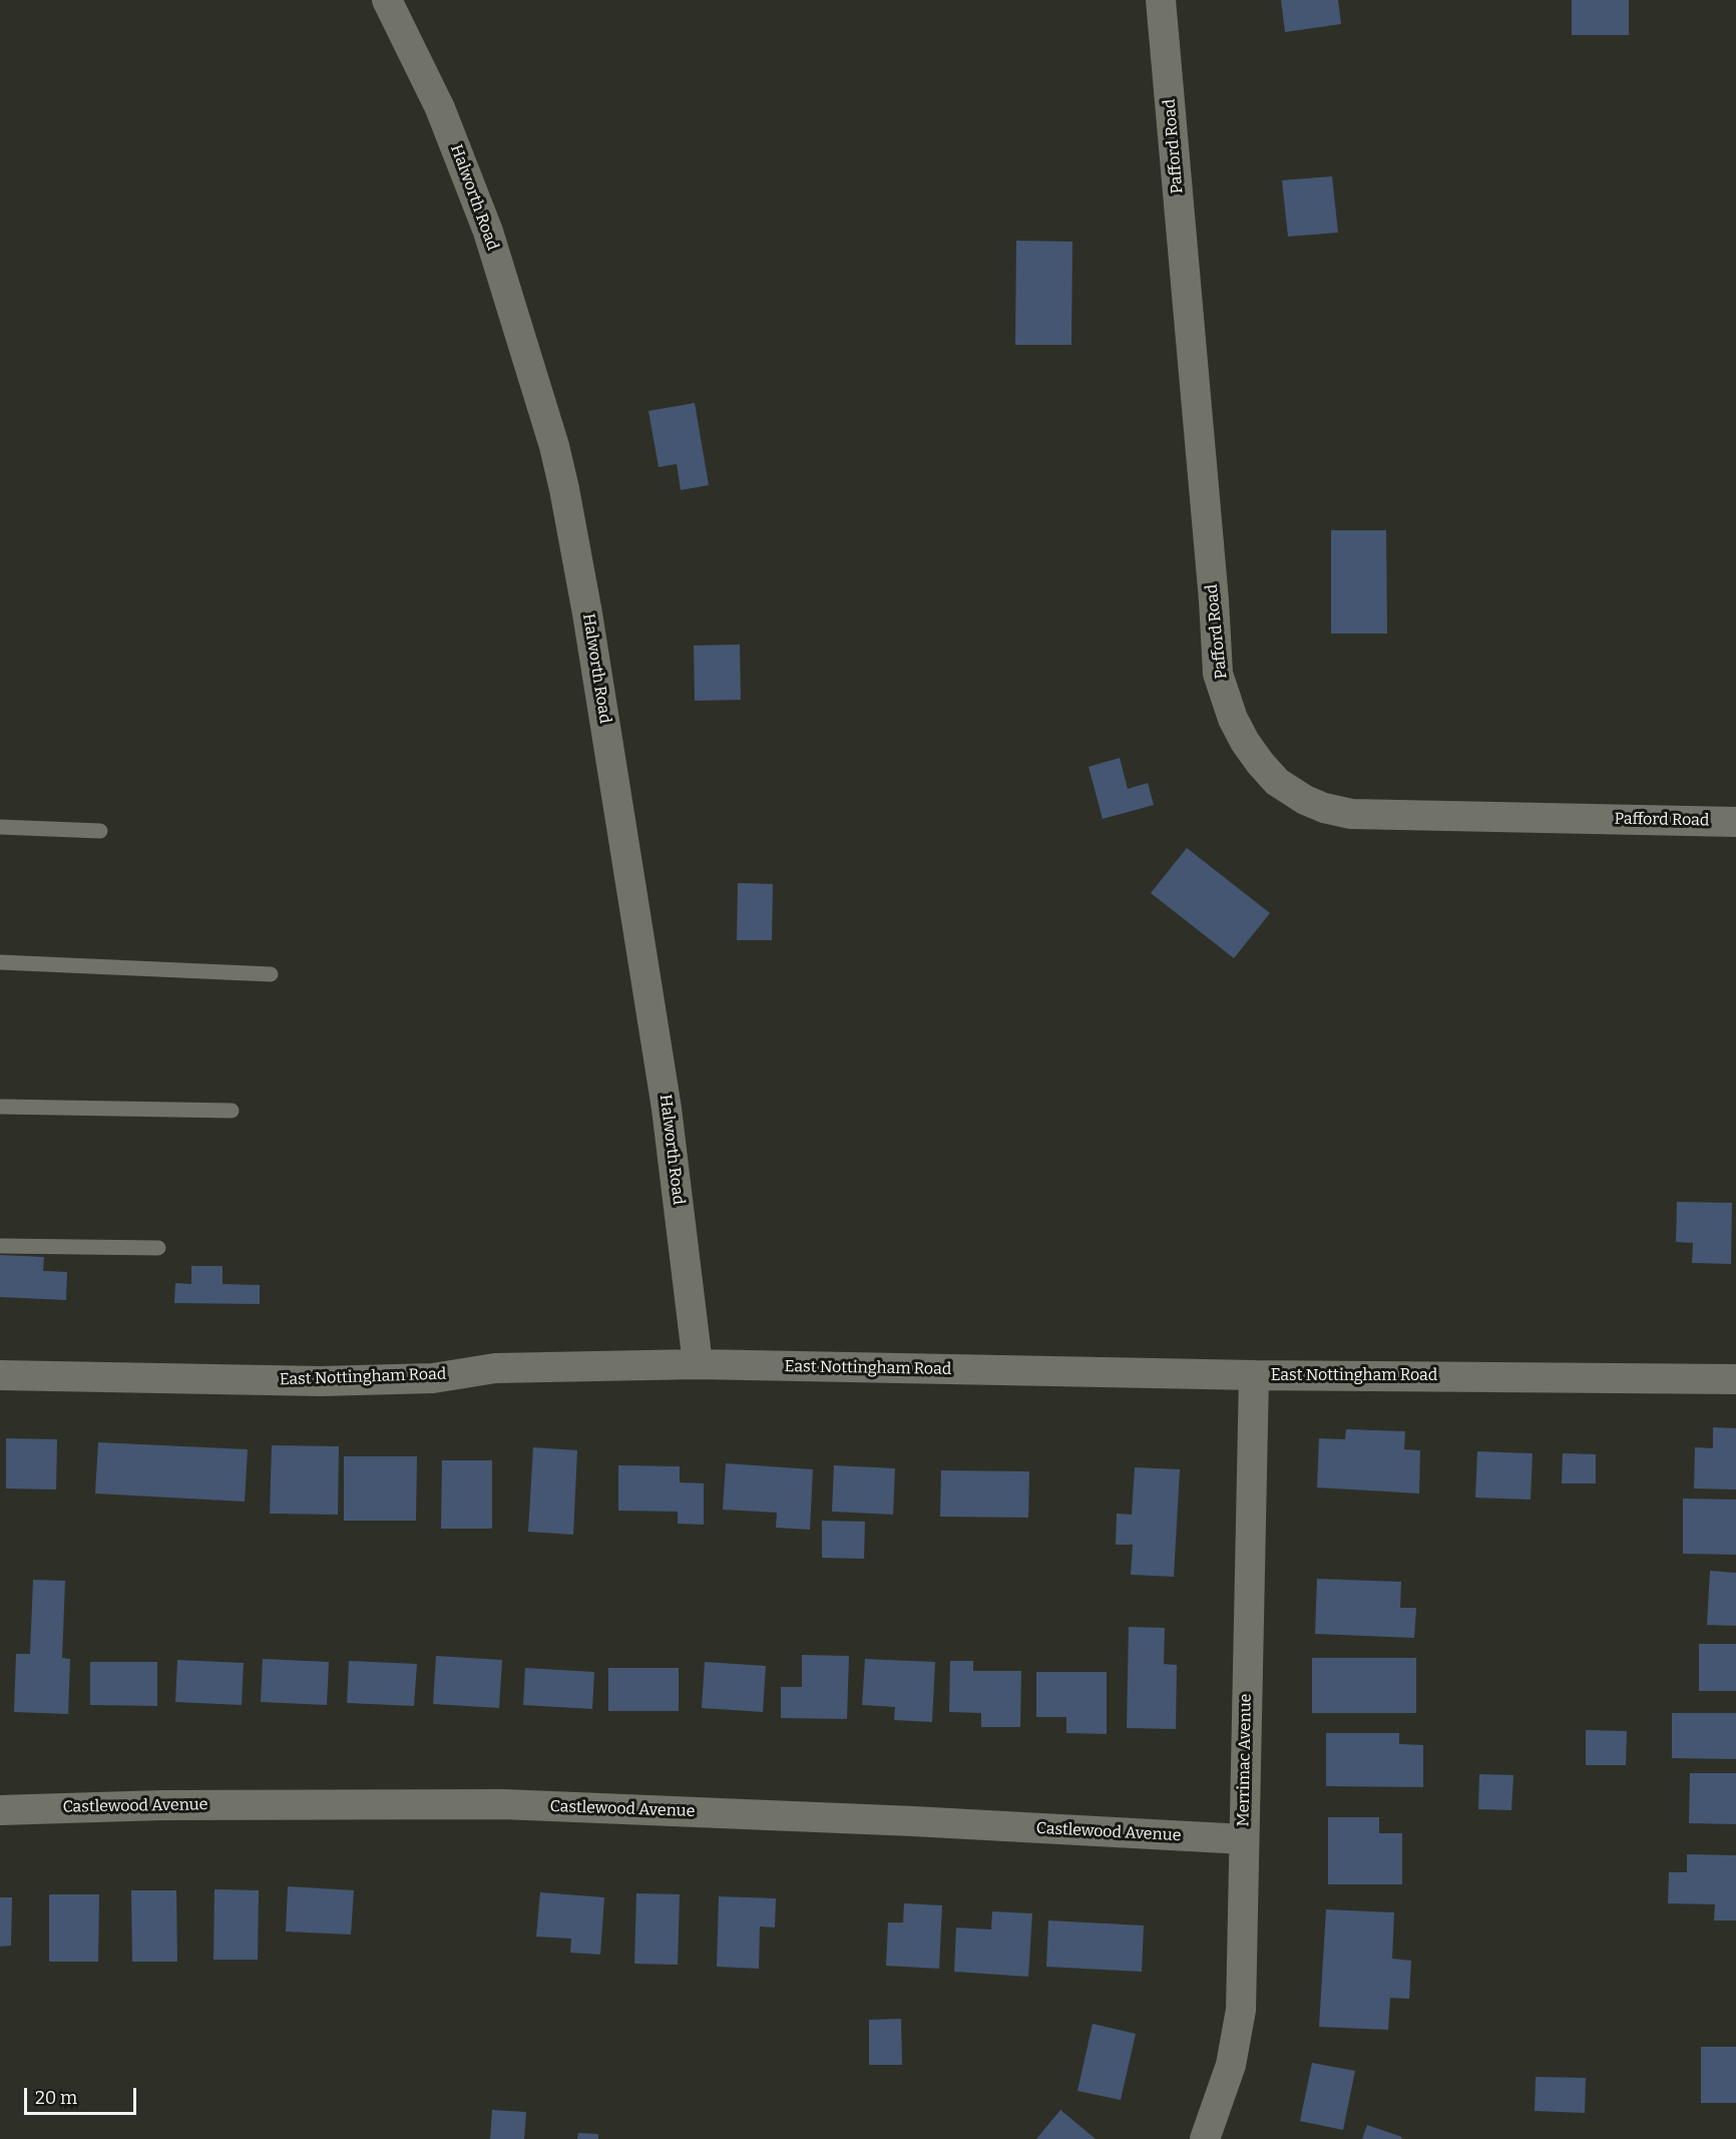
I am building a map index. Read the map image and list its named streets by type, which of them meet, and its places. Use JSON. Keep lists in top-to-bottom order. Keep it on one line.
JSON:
{"streets":{"street":["Pafford Road","Halworth Road","East Nottingham Road","Merrimac Avenue","Castlewood Avenue"]},"crossings":[["Halworth Road","East Nottingham Road"],["East Nottingham Road","Merrimac Avenue"],["Merrimac Avenue","Castlewood Avenue"]],"scale_bar":"20 m"}
